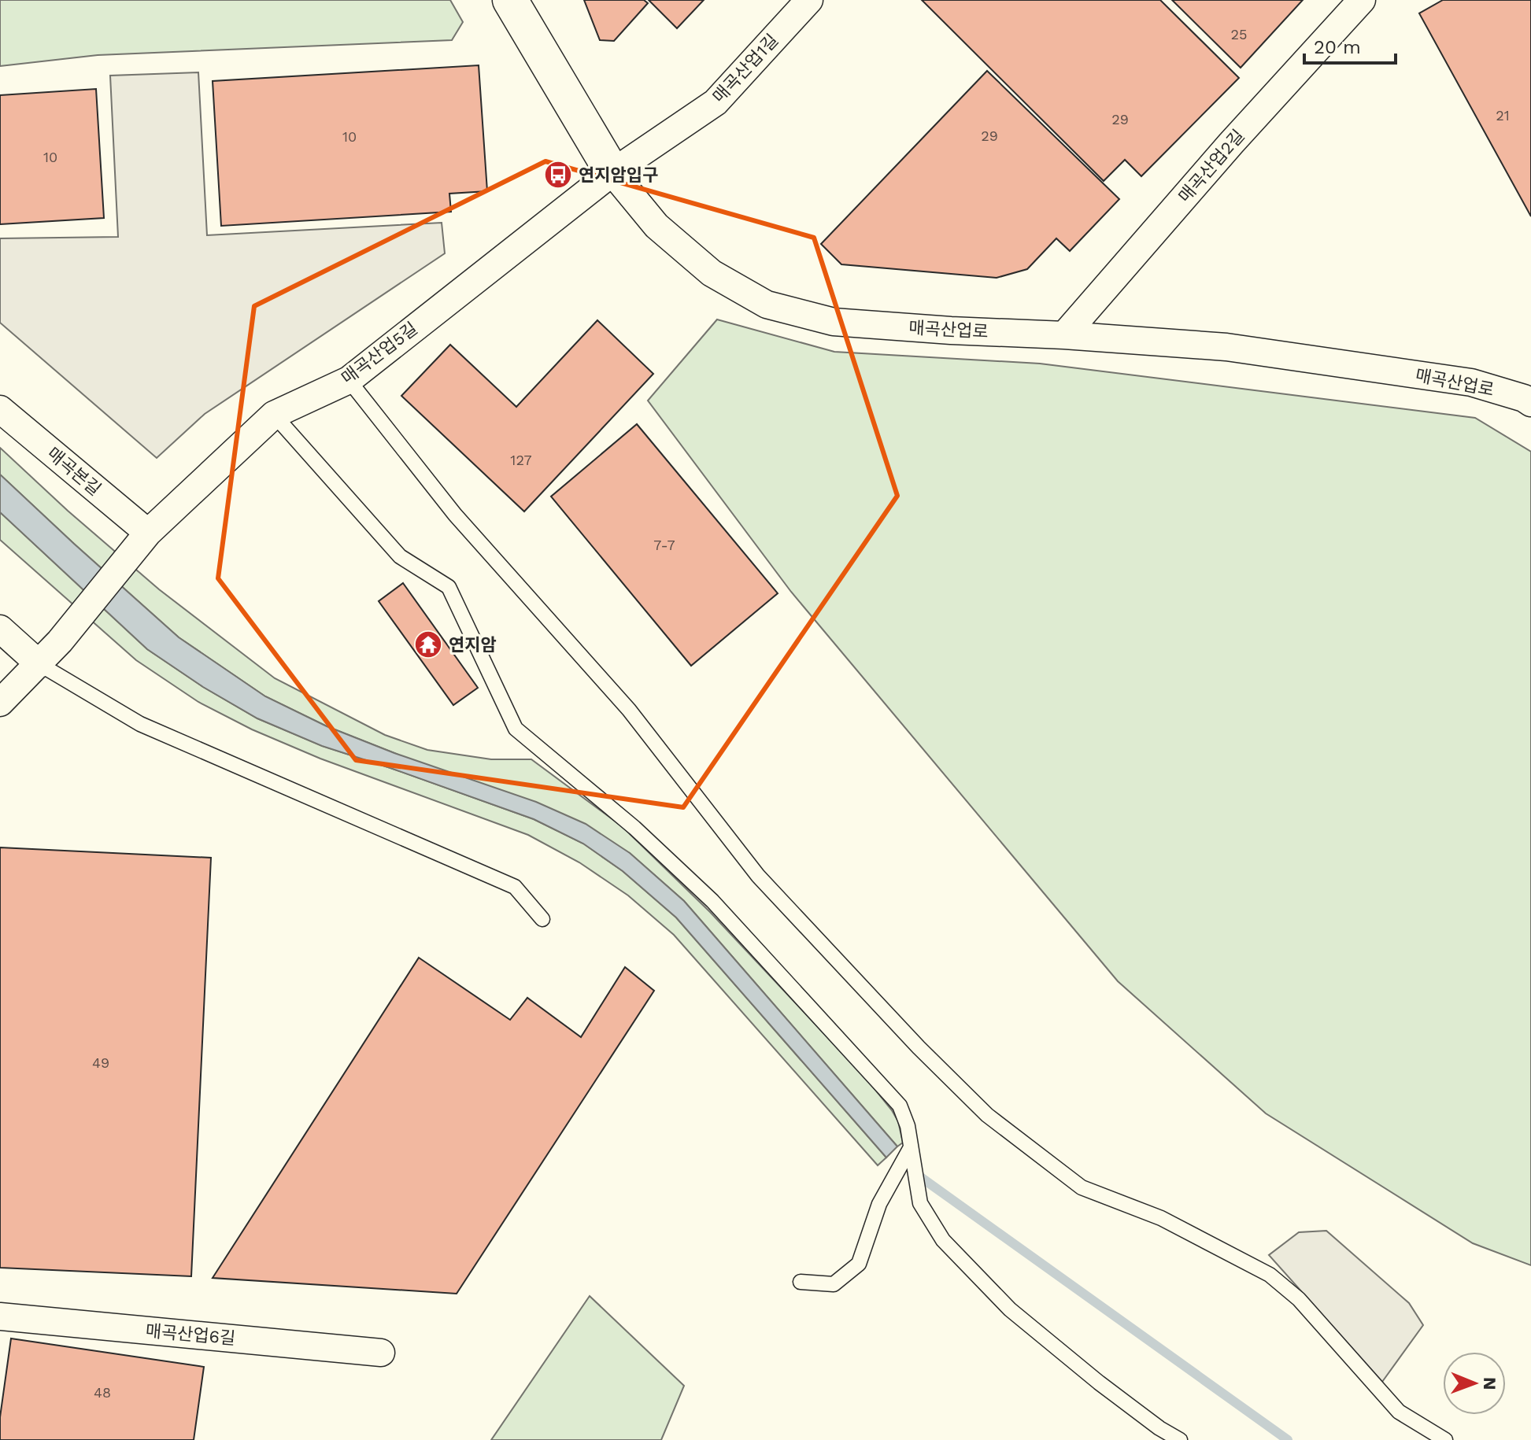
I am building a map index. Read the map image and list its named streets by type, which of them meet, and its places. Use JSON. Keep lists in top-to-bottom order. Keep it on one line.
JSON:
{"streets":{"street":["매곡산업1길","매곡산업2길","매곡산업로","매곡산업5길","매곡본길","매곡산업6길"]},"crossings":[["매곡산업1길","매곡산업로"],["매곡산업1길","매곡산업5길"],["매곡산업2길","매곡산업로"],["매곡산업로","매곡산업5길"],["매곡산업5길","매곡본길"]],"places":{"bus stop":["연지암입구"],"temple":["연지암"]},"house_numbers":["25","21","29","29","10","10","127","7-7","49","48"],"scale_bar":"20 m","north":"right"}
